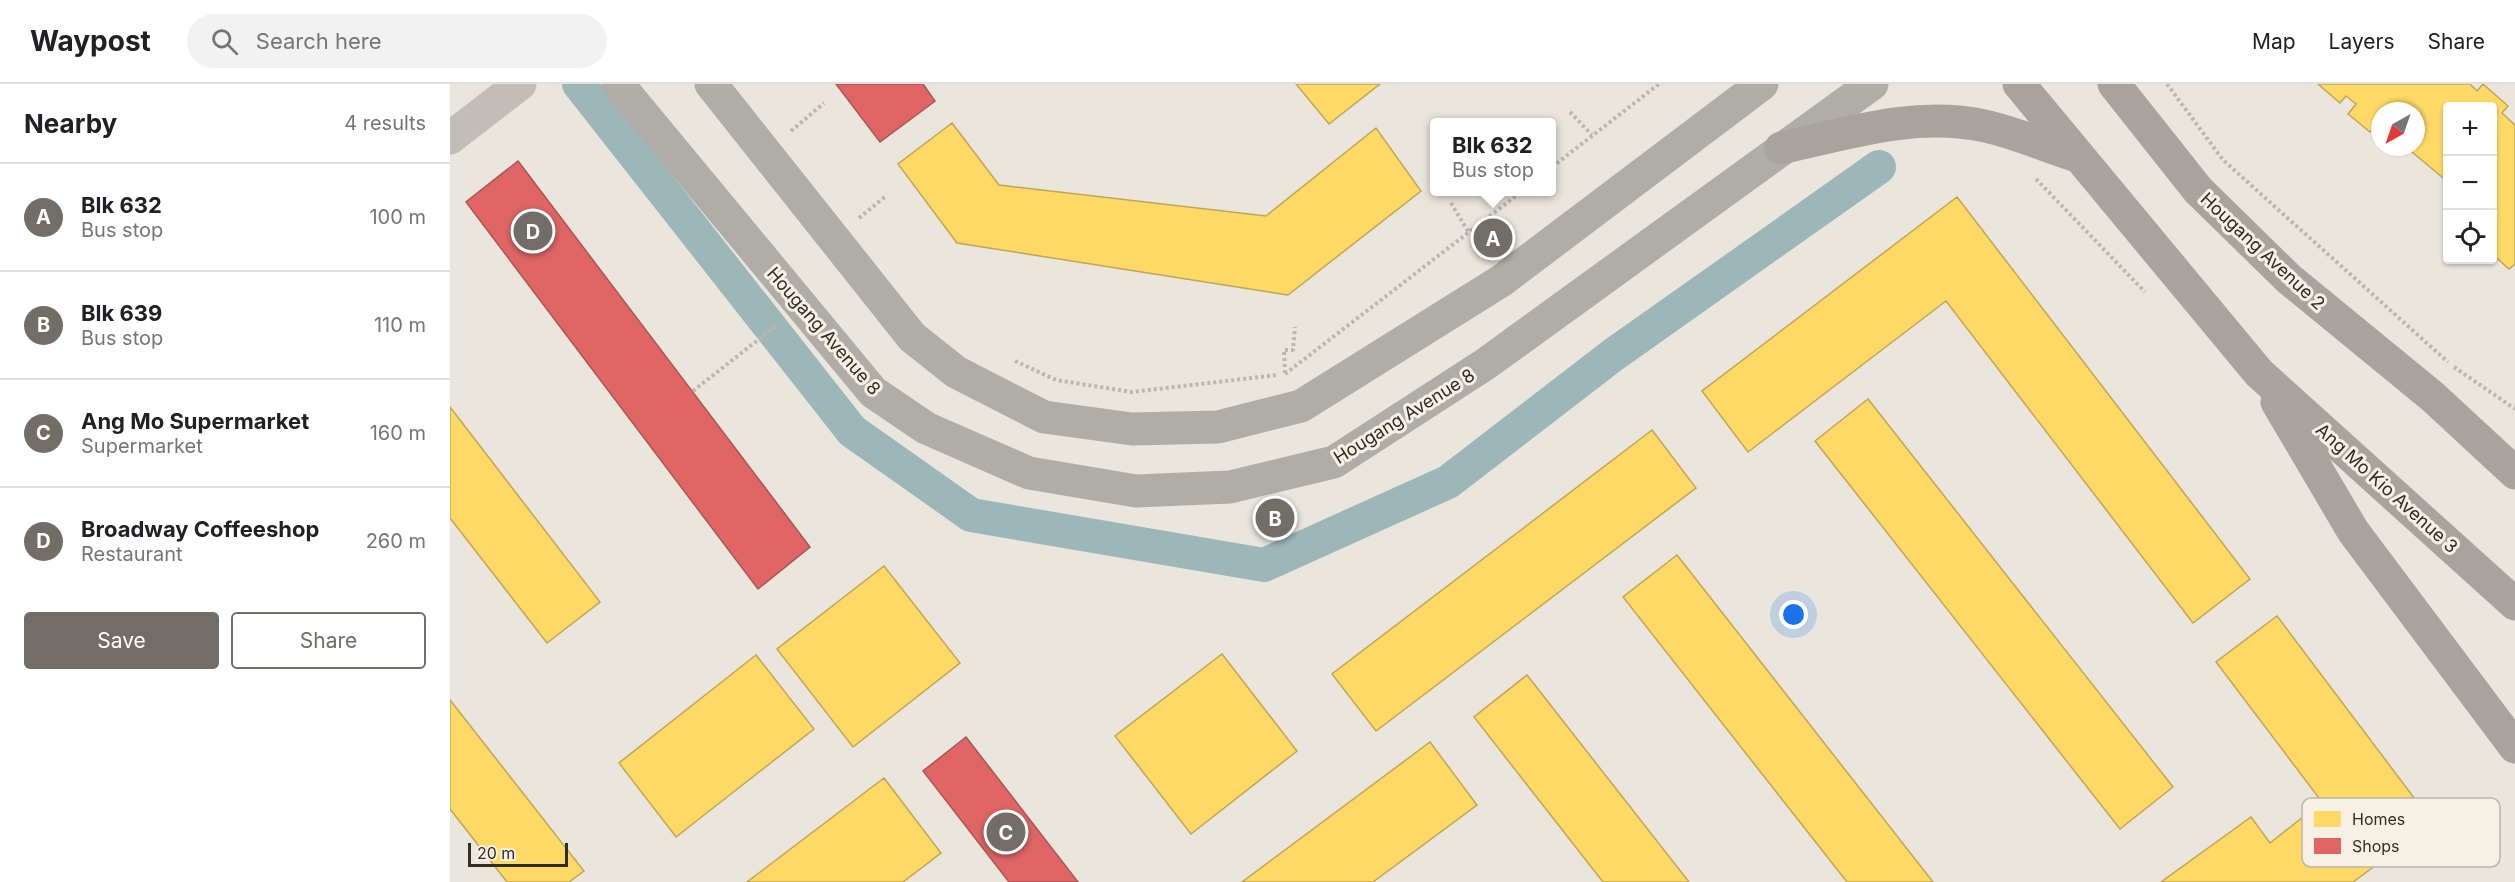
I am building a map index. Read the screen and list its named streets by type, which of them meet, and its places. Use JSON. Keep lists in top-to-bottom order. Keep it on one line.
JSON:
{"streets":{"highway":["Hougang Avenue 2","Ang Mo Kio Avenue 3"],"main road":["Hougang Avenue 8"]},"legend":["Homes","Shops"],"scale_bar":"20 m","north":"bottom left","page":{"header":"Waypost","search":"Search here","nav":["Map","Layers","Share"],"heading":["Nearby","4 results"],"map_buttons":["+","−"],"popup":["Blk 632","Bus stop"],"list":[{"mark":"A","name":"Blk 632","note":"Bus stop","value":"100 m"},{"mark":"B","name":"Blk 639","note":"Bus stop","value":"110 m"},{"mark":"C","name":"Ang Mo Supermarket","note":"Supermarket","value":"160 m"},{"mark":"D","name":"Broadway Coffeeshop","note":"Restaurant","value":"260 m"}],"pins":["D","A","B","C"],"buttons":["Save","Share"],"scale":"20 m"}}
